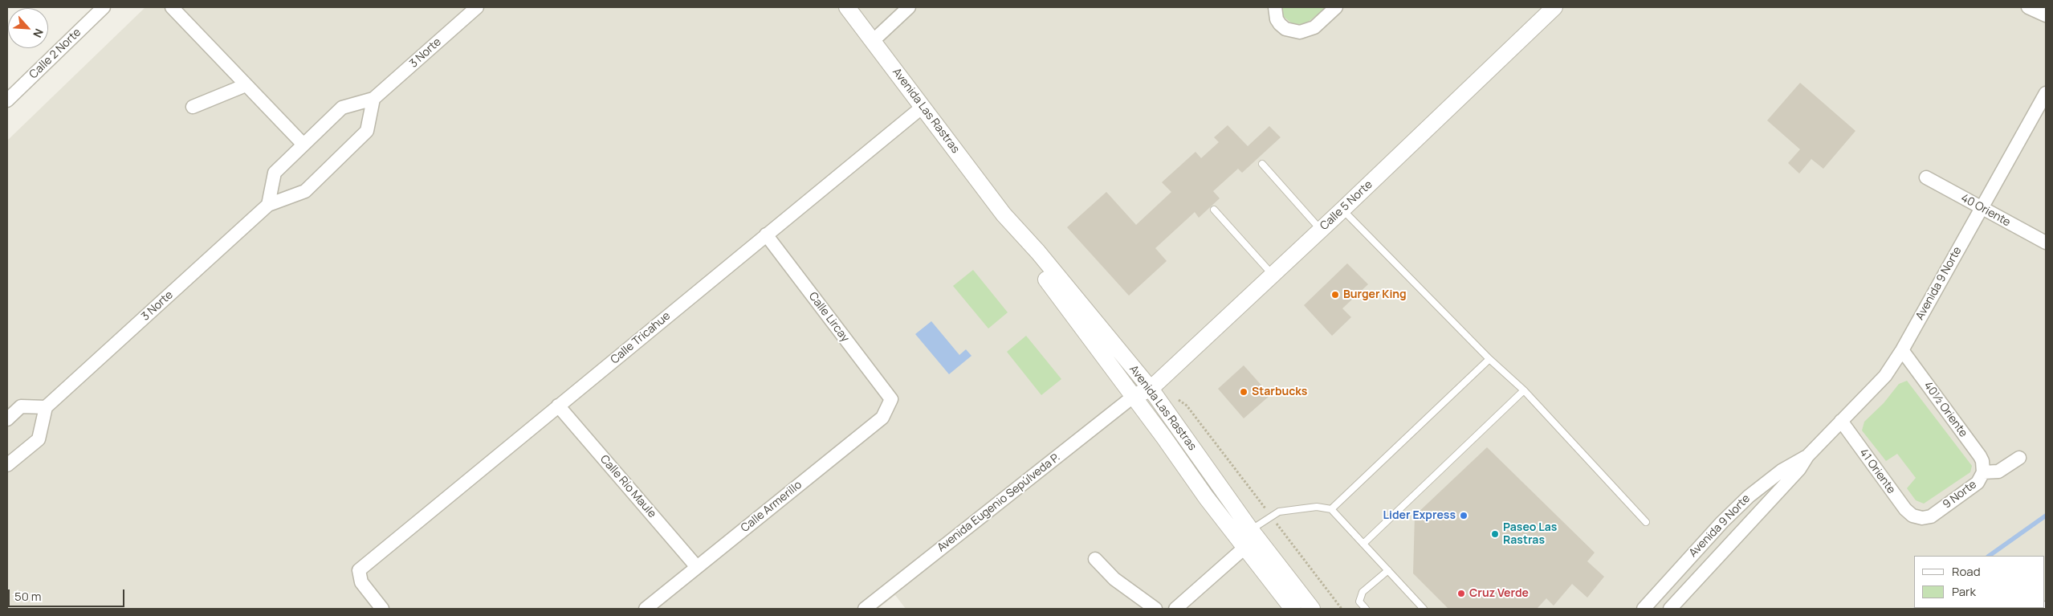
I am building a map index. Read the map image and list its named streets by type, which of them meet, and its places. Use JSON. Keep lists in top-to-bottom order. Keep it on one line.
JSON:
{"streets":{"street":["3 Norte","Calle 2 Norte","Avenida Las Rastras","Calle 5 Norte","40 Oriente","Avenida 9 Norte","Calle Lircay","Calle Tricahue","40½ Oriente","41 Oriente","Calle Río Maule","9 Norte","Avenida Eugenio Sepúlveda P.","Calle Armerillo"]},"crossings":[["Avenida Las Rastras","Calle 5 Norte"],["Avenida Las Rastras","Calle Tricahue"],["Avenida Las Rastras","Avenida Eugenio Sepúlveda P."],["Calle 5 Norte","Avenida Eugenio Sepúlveda P."],["40 Oriente","Avenida 9 Norte"],["Avenida 9 Norte","40½ Oriente"],["Avenida 9 Norte","41 Oriente"],["Calle Lircay","Calle Tricahue"],["Calle Lircay","Calle Armerillo"],["Calle Tricahue","Calle Río Maule"],["40½ Oriente","9 Norte"],["41 Oriente","9 Norte"],["Calle Río Maule","Calle Armerillo"]],"places":["Burger King","Starbucks","Lider Express","Paseo Las Rastras","Cruz Verde"],"legend":["Road","Park"],"scale_bar":"50 m","north":"bottom right"}
